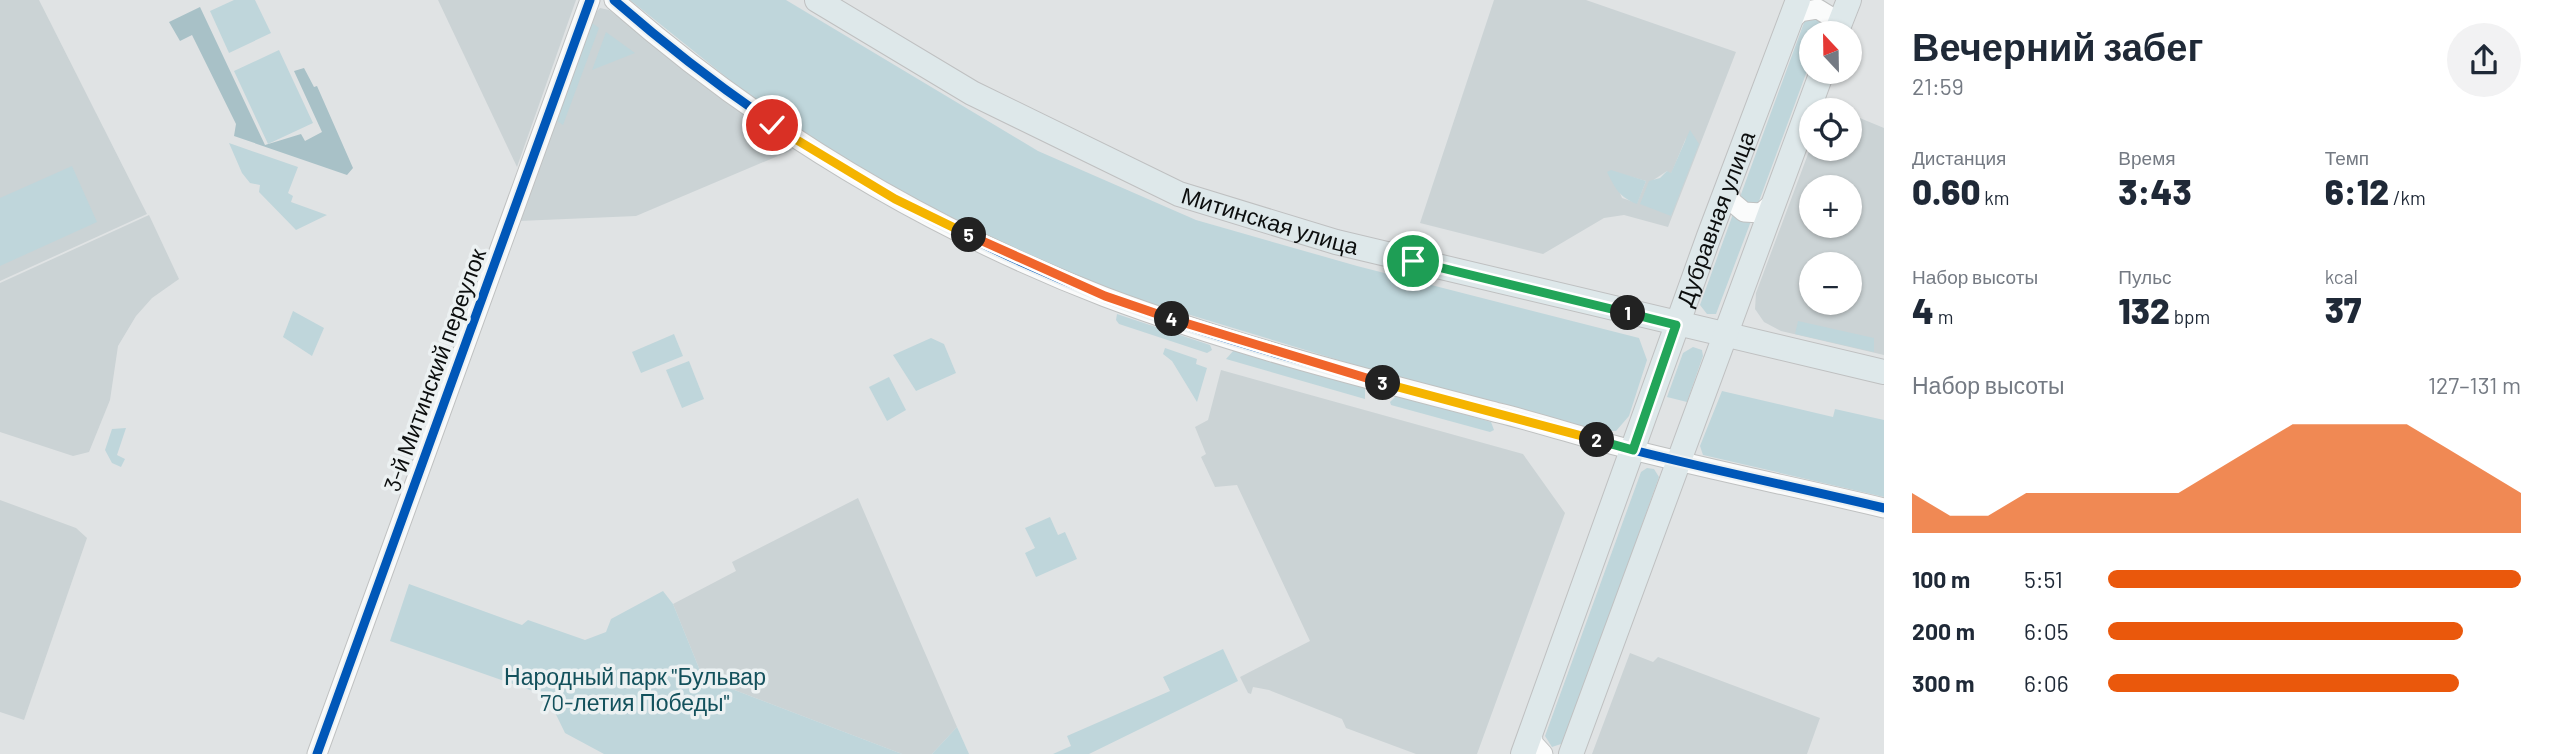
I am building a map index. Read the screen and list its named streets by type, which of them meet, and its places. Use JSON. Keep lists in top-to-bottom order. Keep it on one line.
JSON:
{"streets":{"main road":["Дубравная улица","Митинская улица"],"street":["3-й Митинский переулок"]},"crossings":[["Дубравная улица","Митинская улица"]],"parks":["Народный парк \"Бульвар 70-летия Победы\""],"north":"top","page":{"heading":["Вечерний забег","21:59"],"map_buttons":["+","−"],"stats":[["Дистанция","0.60 km"],["Время","3:43"],["Темп","6:12 /km"],["Набор высоты","4 m"],["Пульс","132 bpm"],["kcal","37"]],"pins":["5","1","4","3","2"],"chart":["Набор высоты","127–131 m"],"list":[{"name":"100 m","note":"5:51"},{"name":"200 m","note":"6:05"},{"name":"300 m","note":"6:06"}]}}
